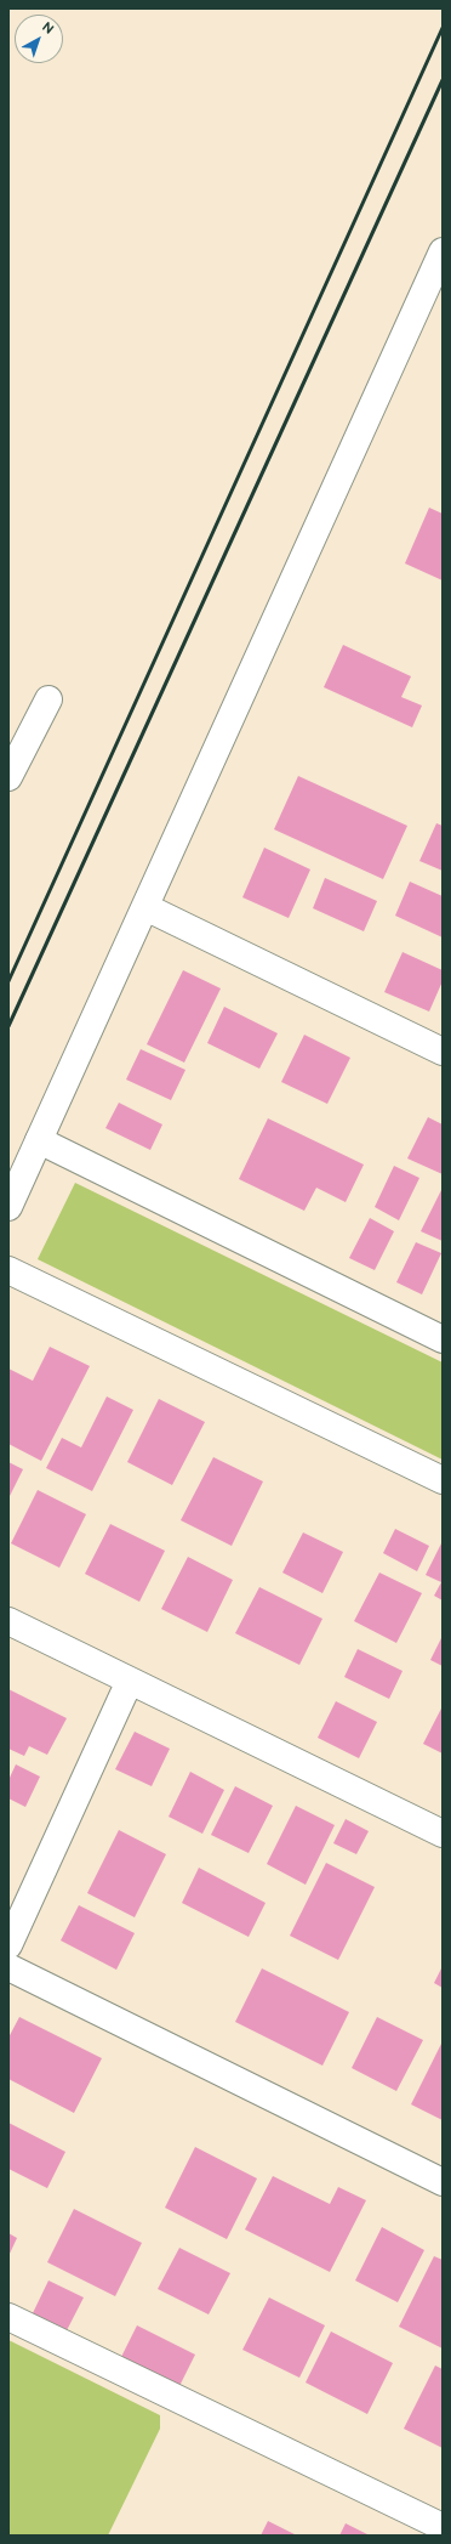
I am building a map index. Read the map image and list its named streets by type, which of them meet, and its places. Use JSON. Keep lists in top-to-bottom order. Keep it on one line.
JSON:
{"north":"top right"}
